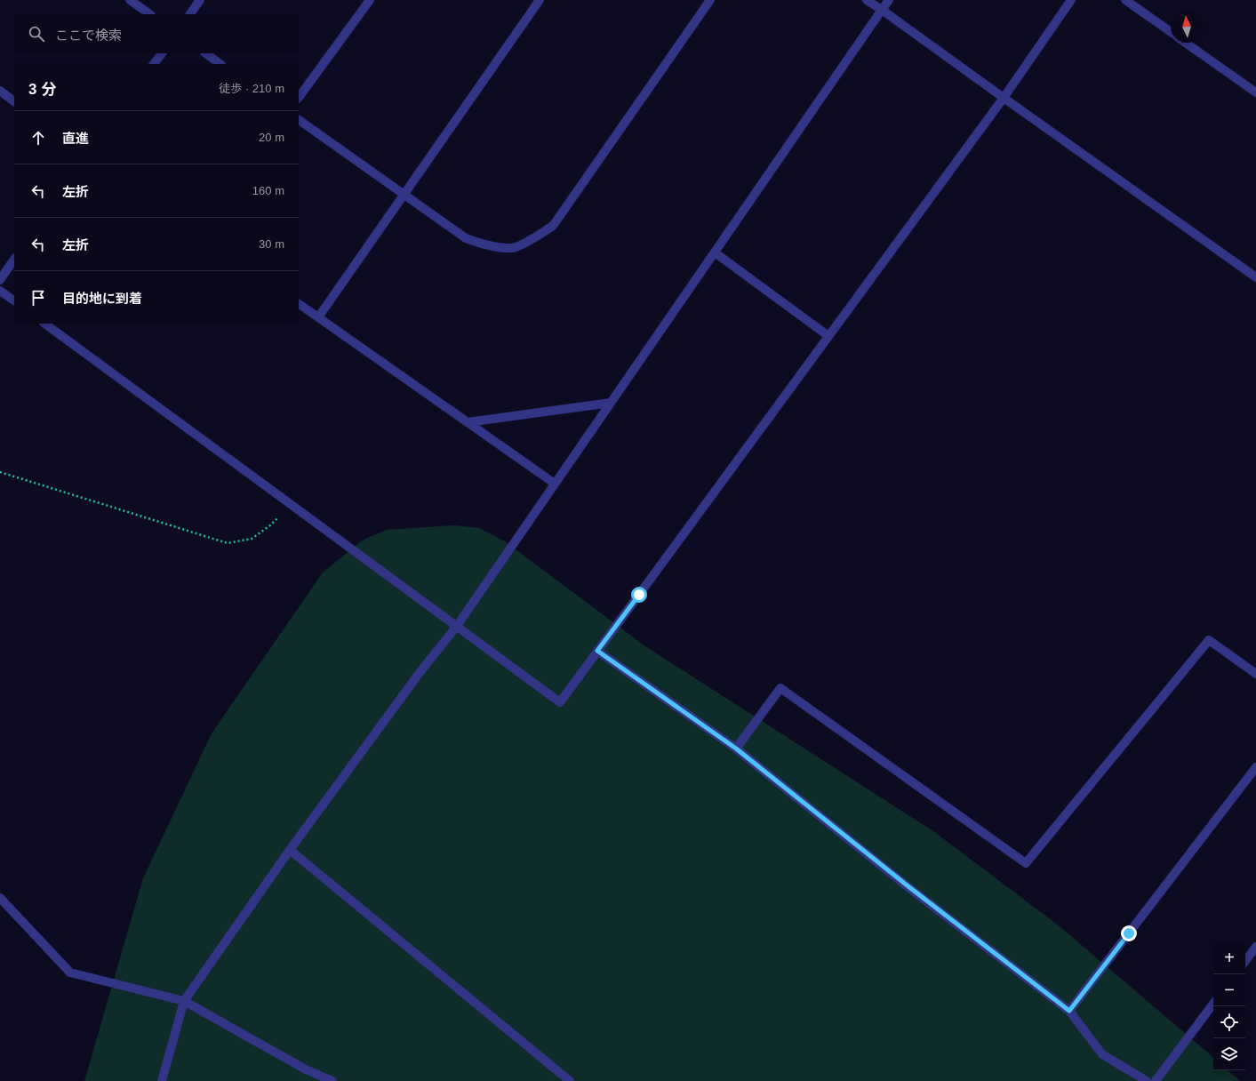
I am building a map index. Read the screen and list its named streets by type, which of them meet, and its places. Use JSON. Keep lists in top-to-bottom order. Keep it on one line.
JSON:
{"north":"top","page":{"search":"ここで検索","heading":["3 分","徒歩 · 210 m"],"list":[["直進","20 m"],["左折","160 m"],["左折","30 m"],"目的地に到着"],"map_buttons":["+","−"]}}
